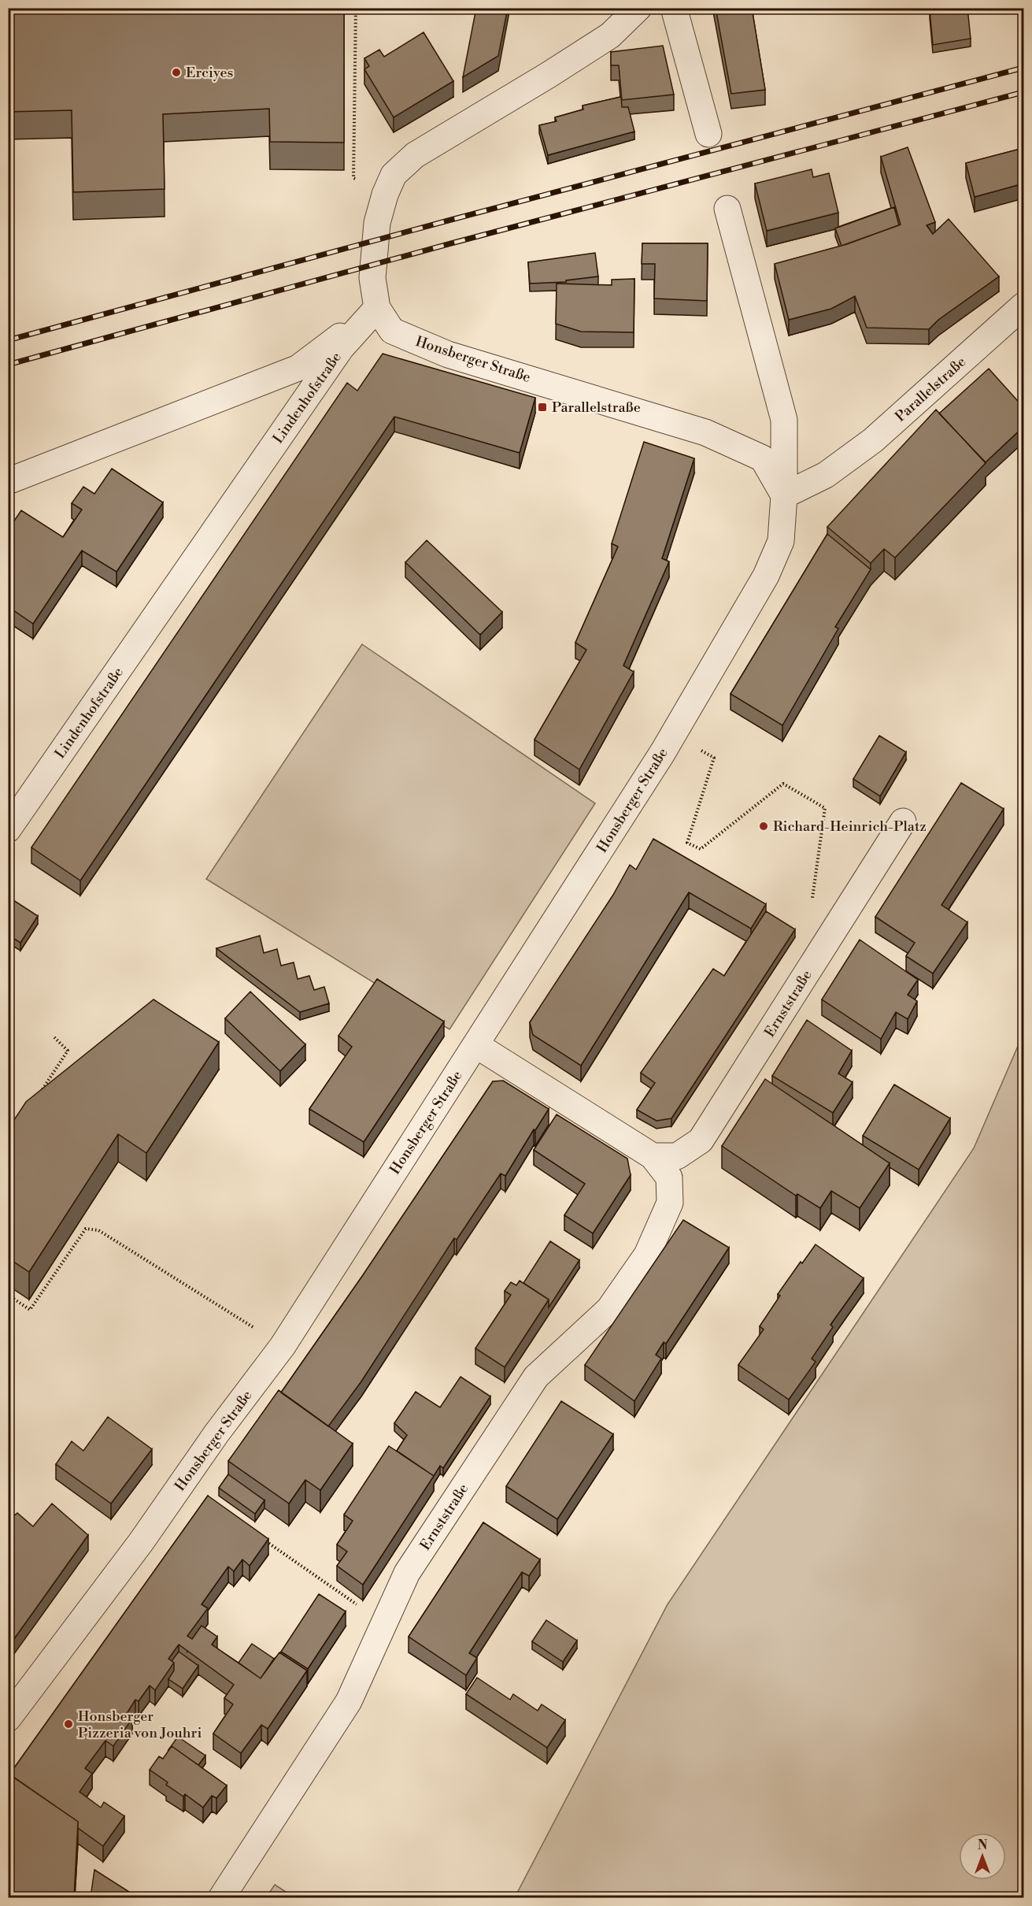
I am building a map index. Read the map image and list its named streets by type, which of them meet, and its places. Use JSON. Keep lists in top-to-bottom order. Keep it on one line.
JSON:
{"streets":{"street":["Honsberger Straße","Parallelstraße","Lindenhofstraße","Ernststraße"]},"crossings":[["Honsberger Straße","Parallelstraße"],["Honsberger Straße","Lindenhofstraße"],["Honsberger Straße","Ernststraße"]],"places":{"other":["Erciyes","Richard-Heinrich-Platz","Honsberger Pizzeria von Jouhri"],"transit":["Parallelstraße"]},"north":"top"}
